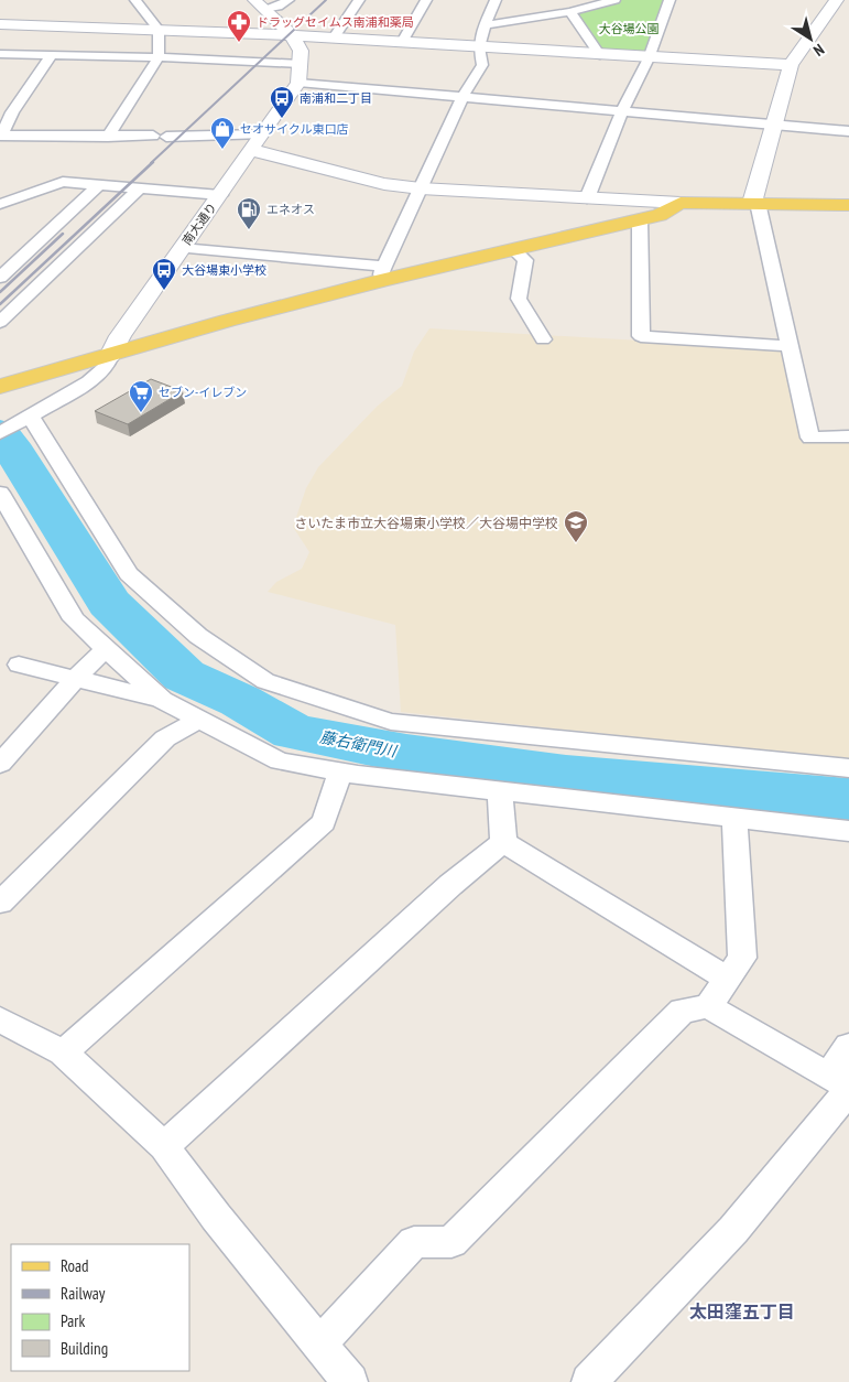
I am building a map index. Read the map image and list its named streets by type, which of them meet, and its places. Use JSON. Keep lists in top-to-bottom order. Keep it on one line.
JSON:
{"streets":{"street":["南大通り"]},"districts":["太田窪五丁目"],"water":["藤右衛門川"],"parks":["大谷場公園"],"places":{"pharmacy":["ドラッグセイムス南浦和薬局"],"bus stop":["南浦和二丁目","大谷場東小学校"],"shop":["セオサイクル東口店"],"fuel station":["エネオス"],"supermarket":["セブン-イレブン"],"school or university":["さいたま市立大谷場東小学校／大谷場中学校"]},"legend":["Road","Railway","Park","Building"],"north":"bottom right"}
